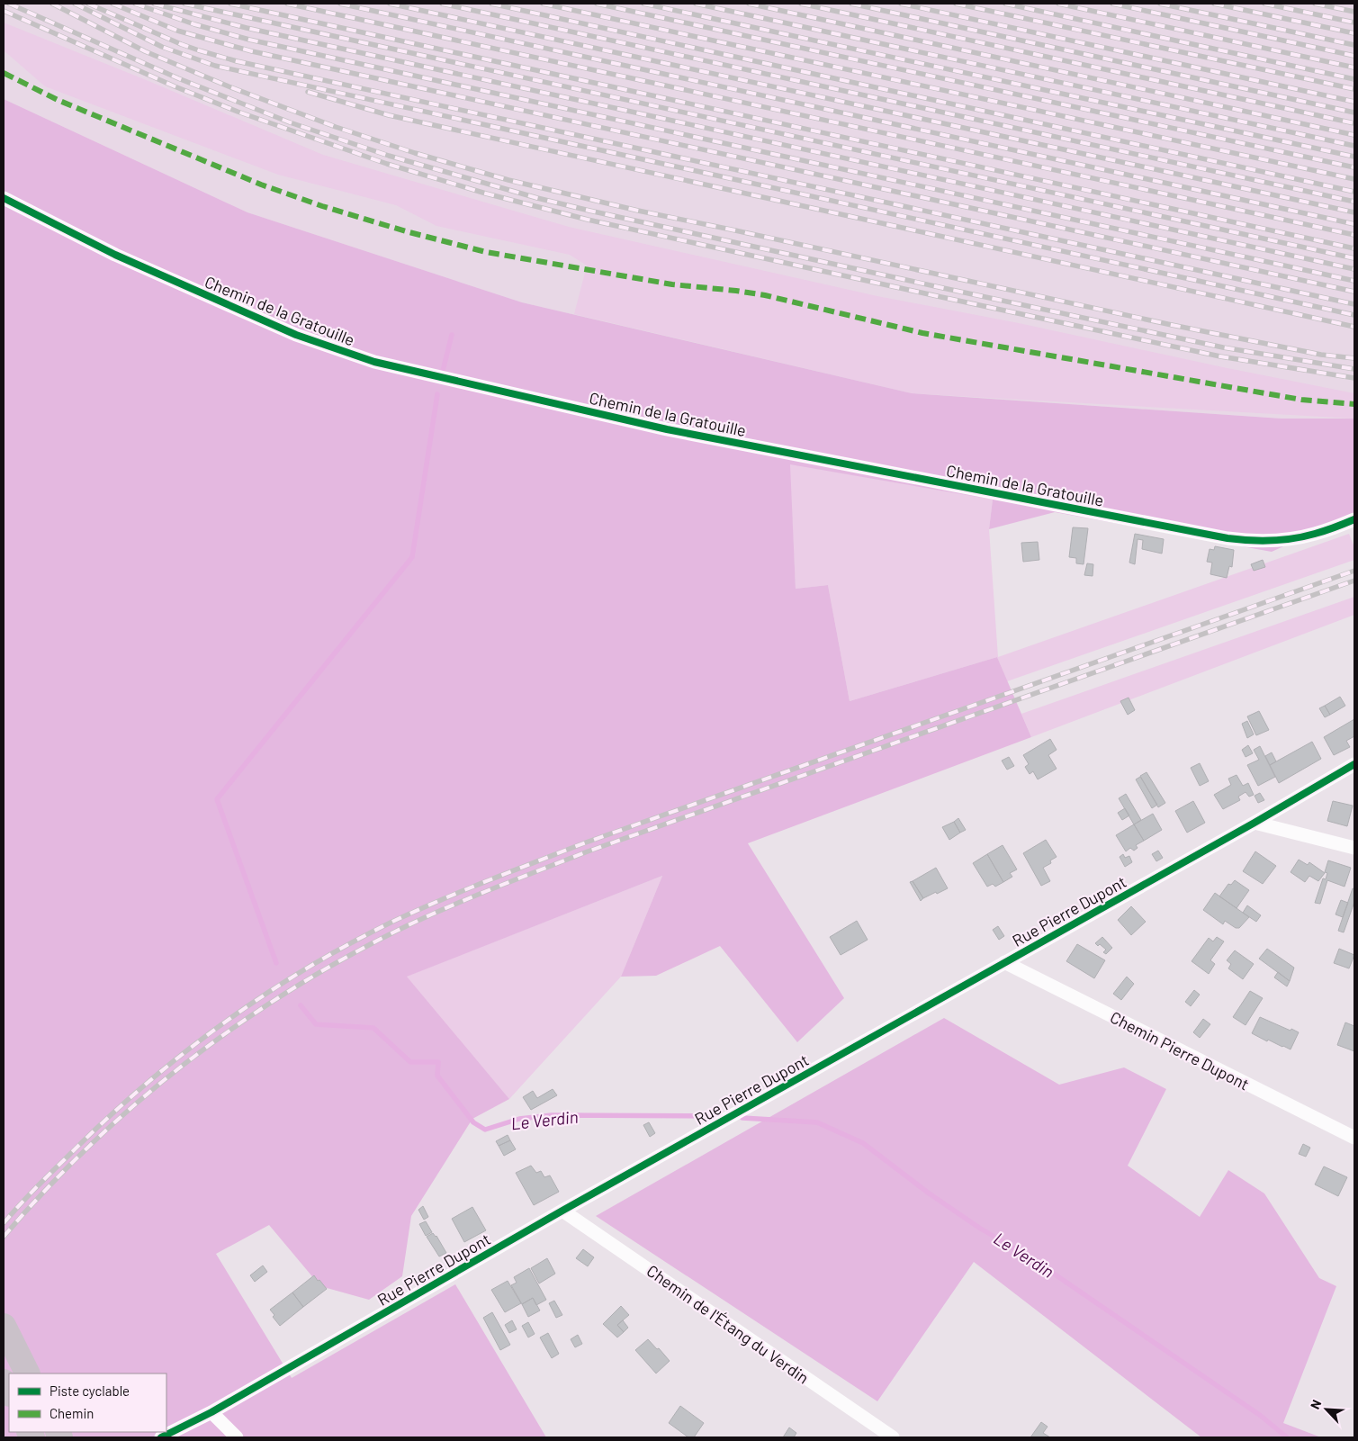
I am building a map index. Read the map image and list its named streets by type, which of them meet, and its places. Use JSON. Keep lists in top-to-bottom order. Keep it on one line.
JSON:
{"streets":{"street":["Chemin de la Gratouille","Rue Pierre Dupont","Chemin Pierre Dupont","Chemin de l'Étang du Verdin"]},"crossings":[["Rue Pierre Dupont","Chemin Pierre Dupont"],["Rue Pierre Dupont","Chemin de l'Étang du Verdin"]],"water":["Le Verdin"],"legend":["Piste cyclable","Chemin"],"north":"top left"}
